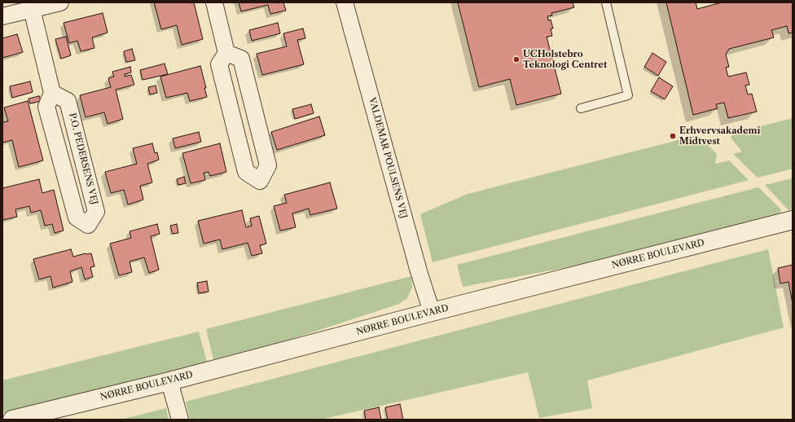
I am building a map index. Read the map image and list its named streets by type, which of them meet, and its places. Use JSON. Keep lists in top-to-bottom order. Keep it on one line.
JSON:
{"streets":{"street":["VALDEMAR POULSENS VEJ","P.O. PEDERSENS VEJ","NØRRE BOULEVARD"]},"crossings":[["VALDEMAR POULSENS VEJ","NØRRE BOULEVARD"]],"places":["UCHolstebro Teknologi Centret","Erhvervsakademi Midtvest"]}
